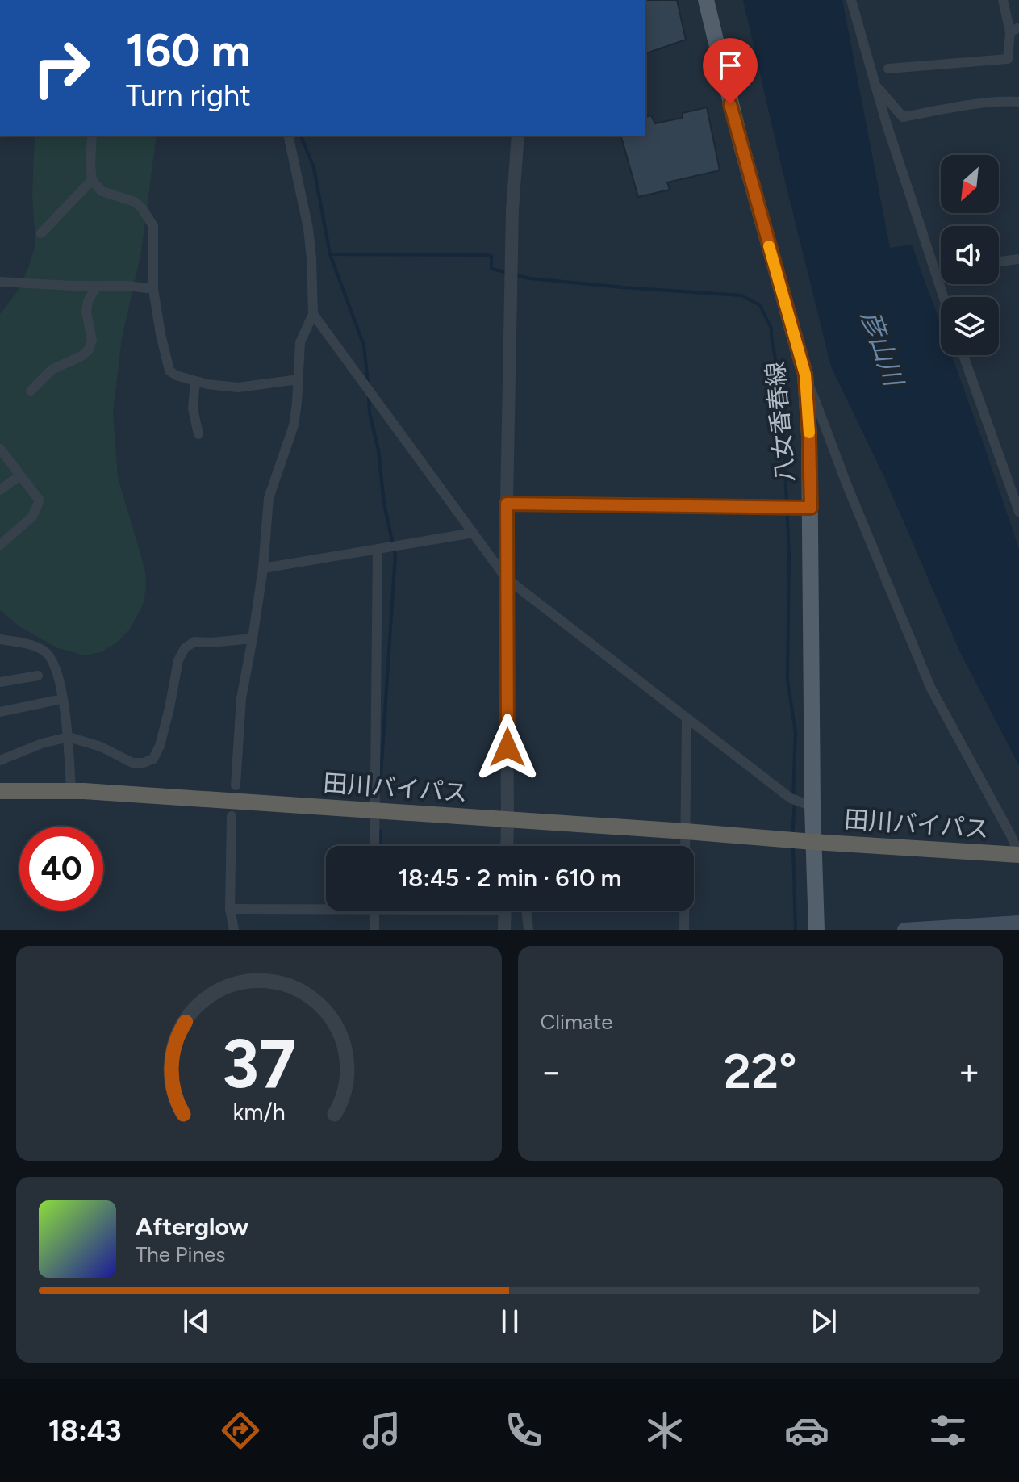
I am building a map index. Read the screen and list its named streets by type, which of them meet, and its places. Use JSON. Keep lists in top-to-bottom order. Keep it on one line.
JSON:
{"streets":{"highway":["田川バイパス"],"main road":["八女香春線"]},"crossings":[["八女香春線","田川バイパス"]],"water":["彦山川"],"north":"bottom left","page":{"turn":["160 m","Turn right"],"limit":"40","trip":"18:45 · 2 min · 610 m","tile":"Climate","heat":["−","22°","+"],"song":["Afterglow","The Pines"],"tabs":"18:43","gauge":["37","km/h"]}}
